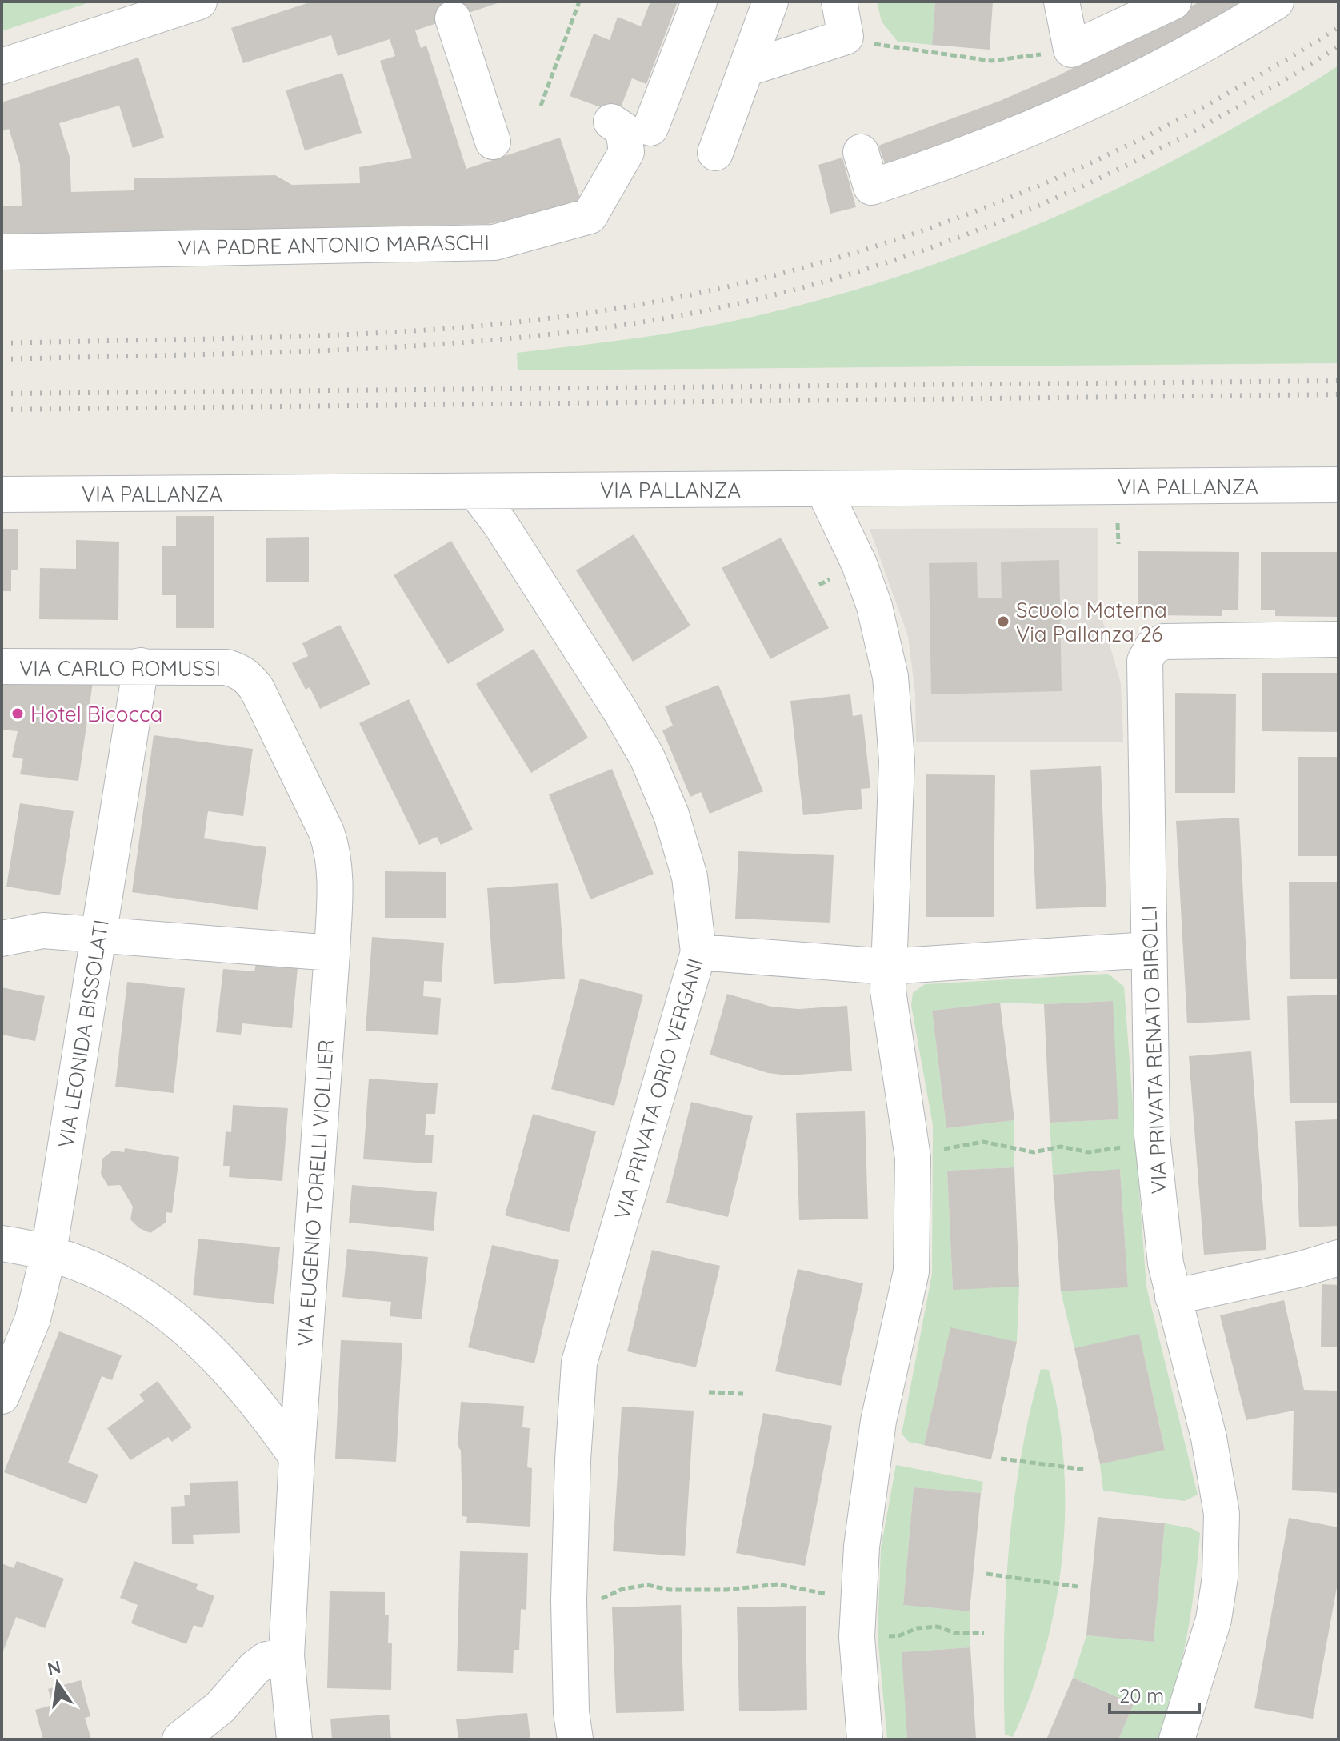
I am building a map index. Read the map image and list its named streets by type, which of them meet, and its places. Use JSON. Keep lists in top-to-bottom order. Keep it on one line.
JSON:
{"streets":{"street":["VIA PADRE ANTONIO MARASCHI","VIA PALLANZA","VIA CARLO ROMUSSI","VIA LEONIDA BISSOLATI","VIA PRIVATA RENATO BIROLLI","VIA PRIVATA ORIO VERGANI","VIA EUGENIO TORELLI VIOLLIER"]},"crossings":[["VIA PALLANZA","VIA PRIVATA ORIO VERGANI"],["VIA CARLO ROMUSSI","VIA LEONIDA BISSOLATI"],["VIA CARLO ROMUSSI","VIA EUGENIO TORELLI VIOLLIER"]],"places":["Scuola Materna Via Pallanza 26","Hotel Bicocca"],"scale_bar":"20 m","north":"top"}
